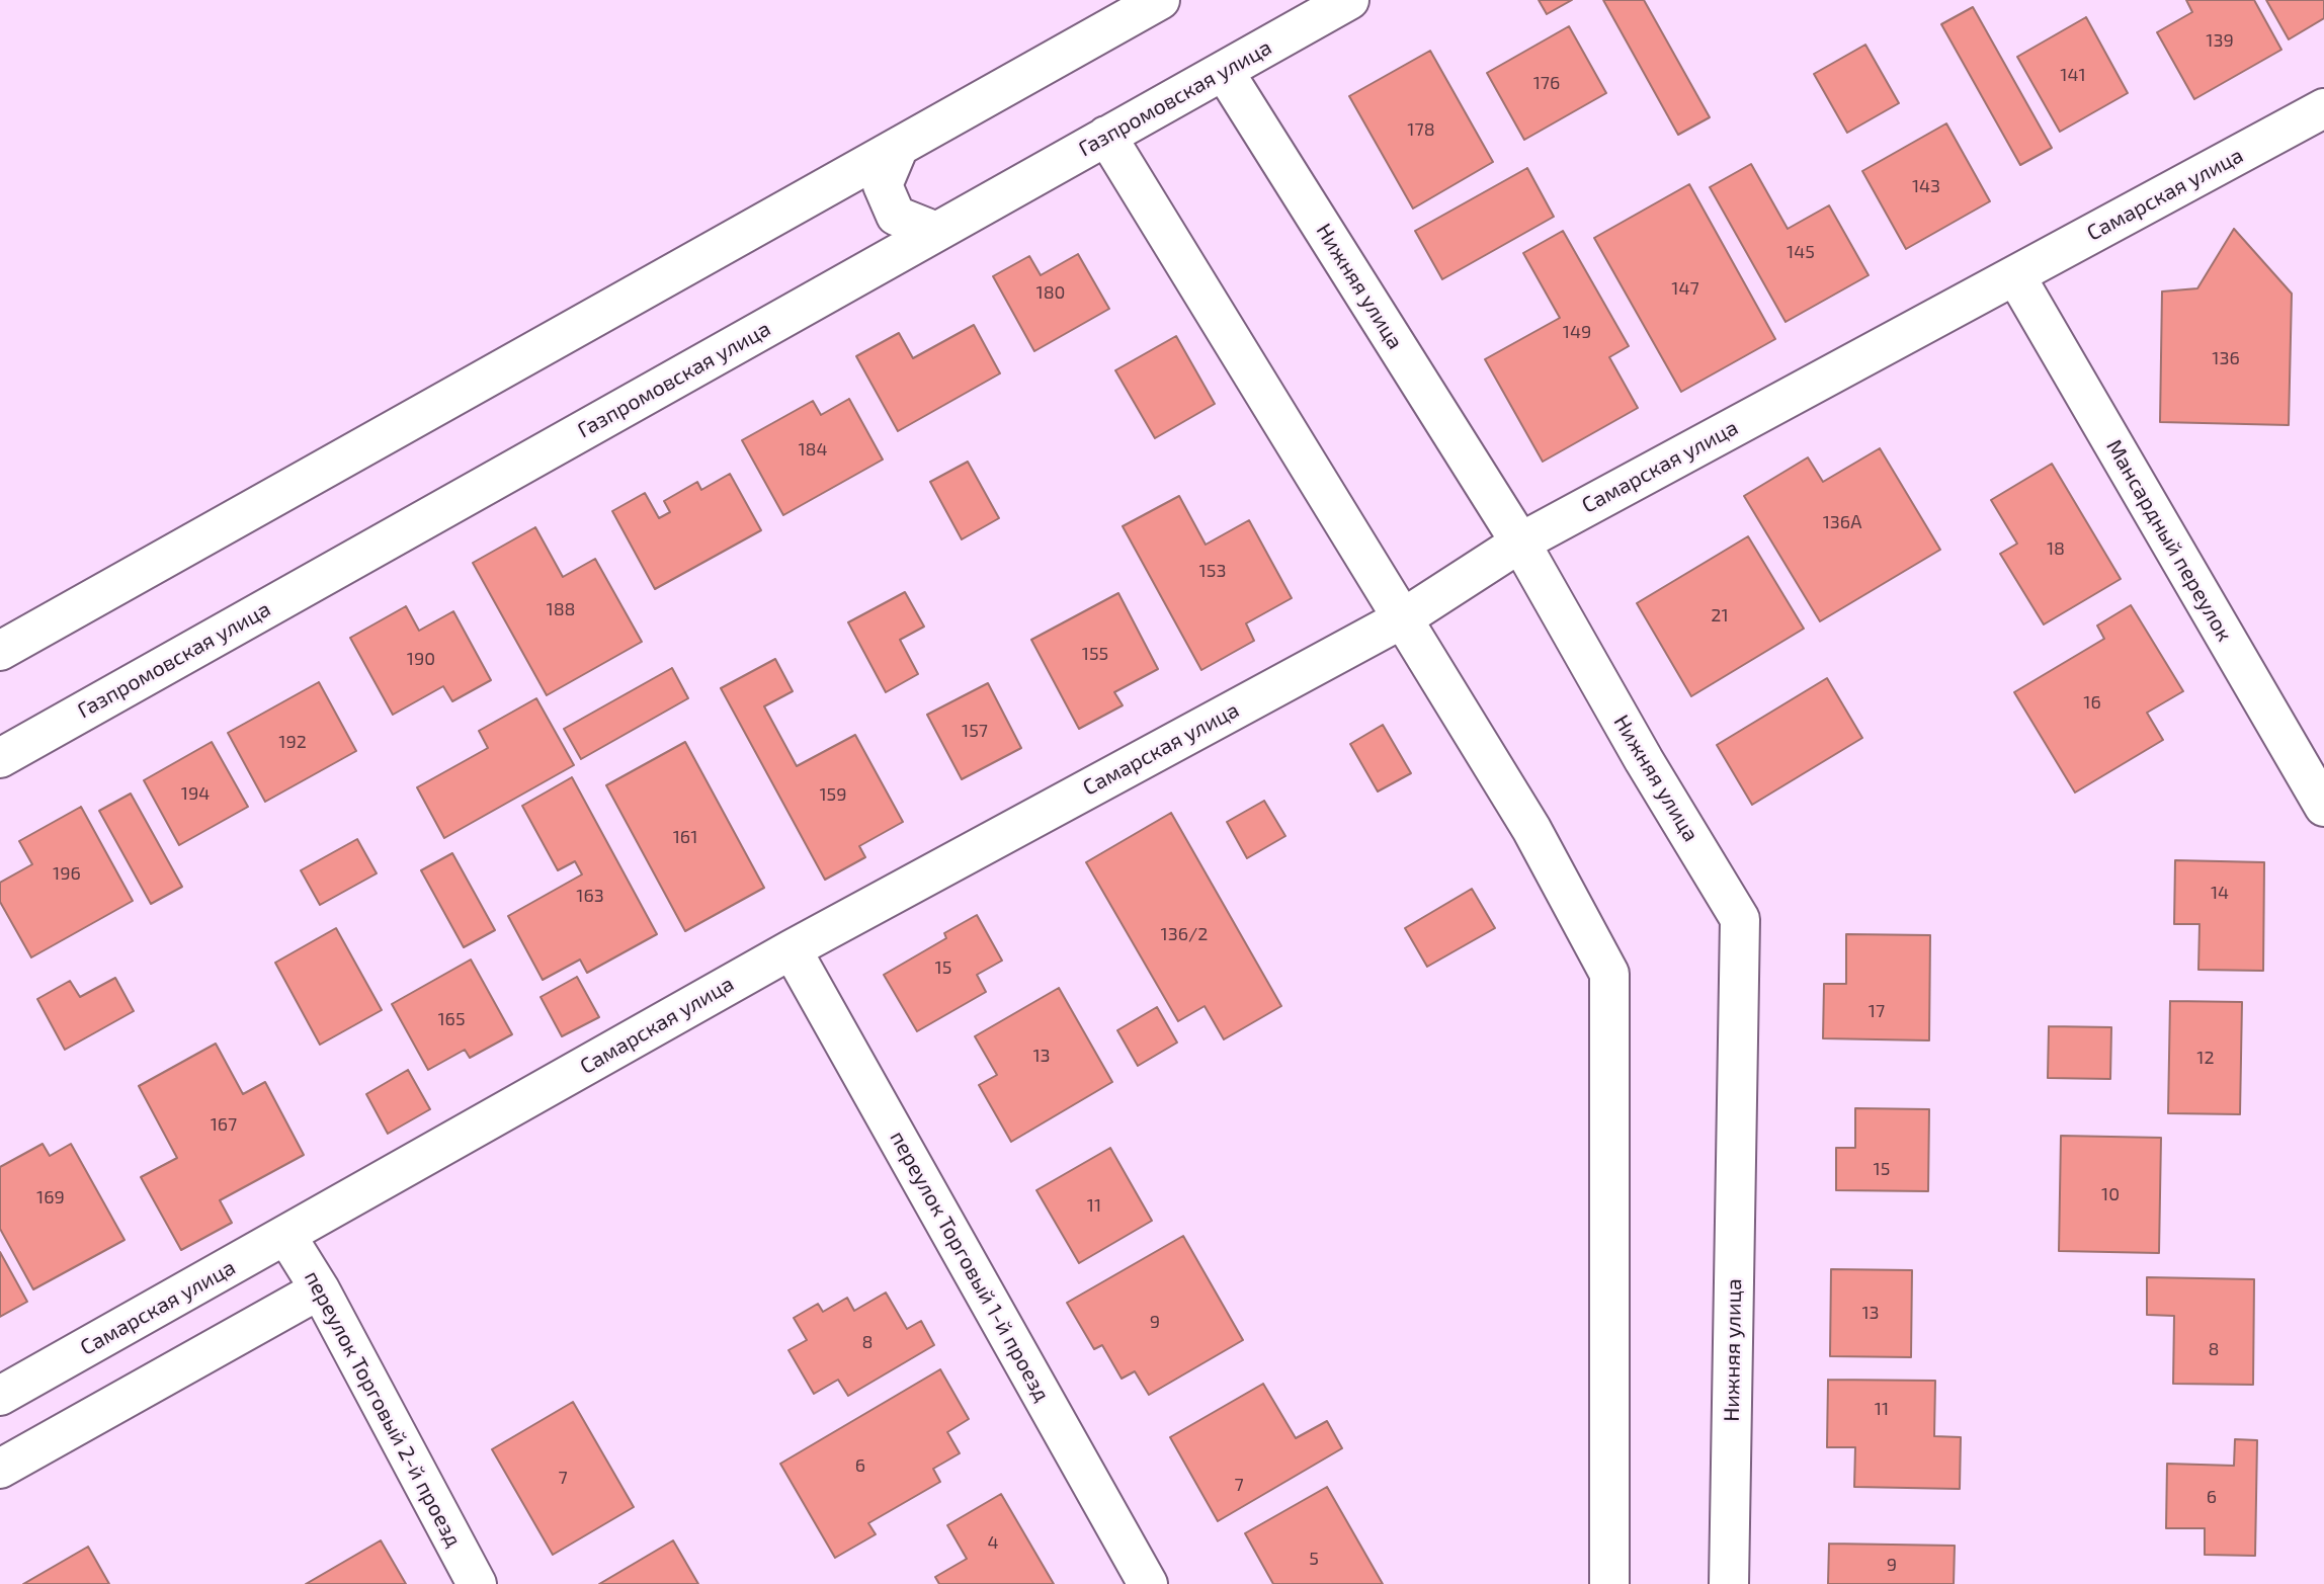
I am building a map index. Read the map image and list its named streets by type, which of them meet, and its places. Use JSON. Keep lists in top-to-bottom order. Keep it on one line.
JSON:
{"streets":{"street":["Газпромовская улица","Самарская улица","Нижняя улица","Мансардный переулок","переулок Торговый 1-й проезд","переулок Торговый 2-й проезд"]},"crossings":[["Газпромовская улица","Нижняя улица"],["Самарская улица","Нижняя улица"],["Самарская улица","Мансардный переулок"],["Самарская улица","переулок Торговый 1-й проезд"],["Самарская улица","переулок Торговый 2-й проезд"]],"house_numbers":["139","141","176","178","143","145","147","180","149","136","184","136А","18","153","188","21","155","190","16","157","192","194","159","161","196","14","163","136/2","15","17","165","13","12","167","15","10","169","11","13","9","8","8","11","6","7","7","6","4","5","9"]}
